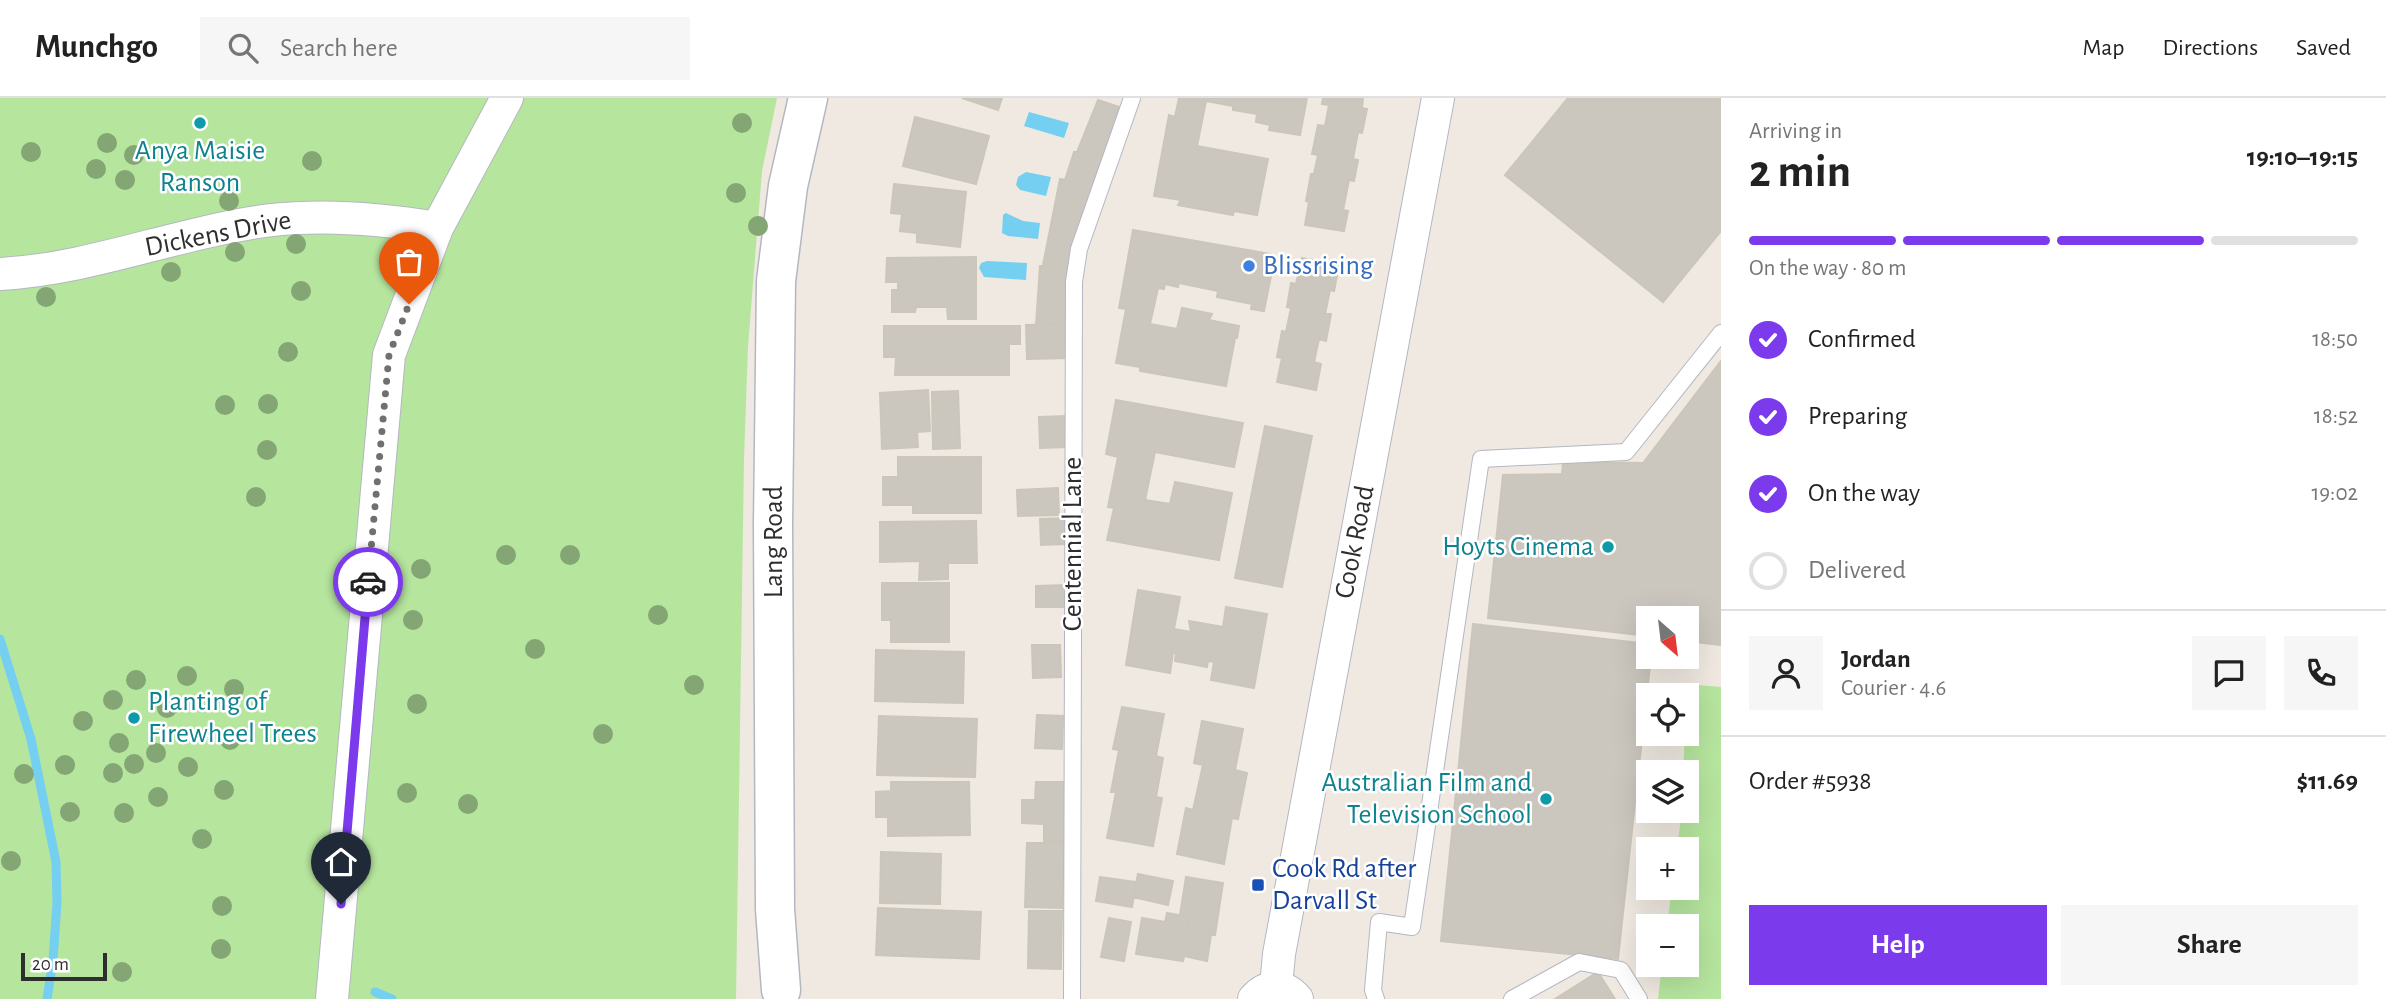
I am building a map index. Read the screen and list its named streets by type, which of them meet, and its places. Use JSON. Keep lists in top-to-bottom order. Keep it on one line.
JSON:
{"streets":{"street":["Dickens Drive","Lang Road","Cook Road"],"lane":["Centennial Lane"]},"places":{"other":["Anya Maisie Ranson","Blissrising","Hoyts Cinema","Planting of Firewheel Trees","Australian Film and Television School"],"transit":["Cook Rd after Darvall St"]},"scale_bar":"20 m","north":"bottom right","page":{"header":"Munchgo","search":"Search here","nav":["Map","Directions","Saved"],"heading":["2 min","Arriving in","19:10–19:15"],"panel":["Jordan","Courier · 4.6","Order #5938","$11.69"],"bar":"On the way · 80 m","list":[["Confirmed","18:50"],["Preparing","18:52"],["On the way","19:02"],"Delivered"],"map_buttons":["+","−"],"buttons":["Help","Share"],"scale":"20 m"}}
